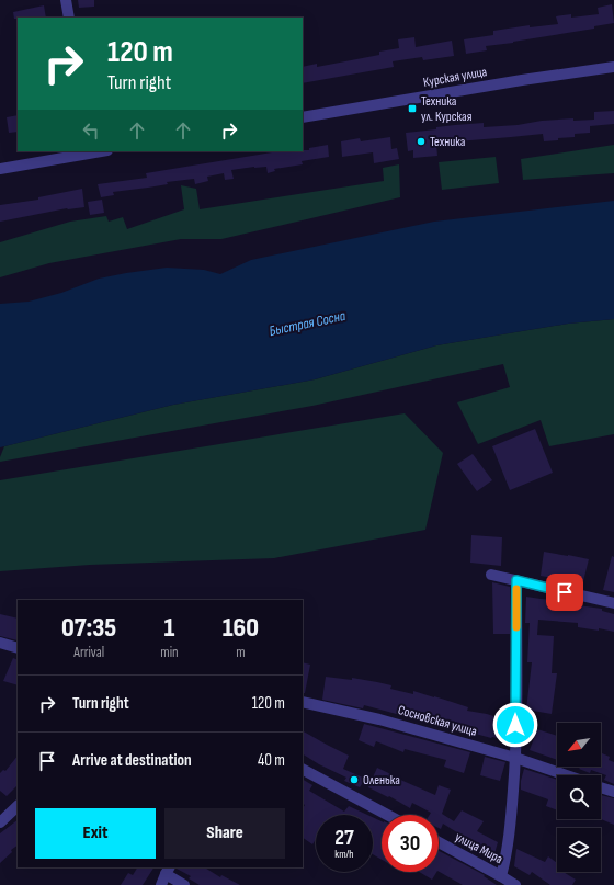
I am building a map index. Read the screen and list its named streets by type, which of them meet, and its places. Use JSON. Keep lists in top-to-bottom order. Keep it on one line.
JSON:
{"streets":{"street":["Курская улица","Сосновская улица","улица Мира"]},"water":["Быстрая Сосна"],"places":{"transit":["Техника ул. Курская"],"other":["Техника","Оленька"]},"north":"bottom left","page":{"turn":["120 m","Turn right"],"eta":["07:35","Arrival","1","min","160","m"],"list":[{"name":"Turn right","value":"120 m"},{"name":"Arrive at destination","value":"40 m"}],"buttons":["Exit","Share"],"speed":"27 km/h","limit":"30"}}
